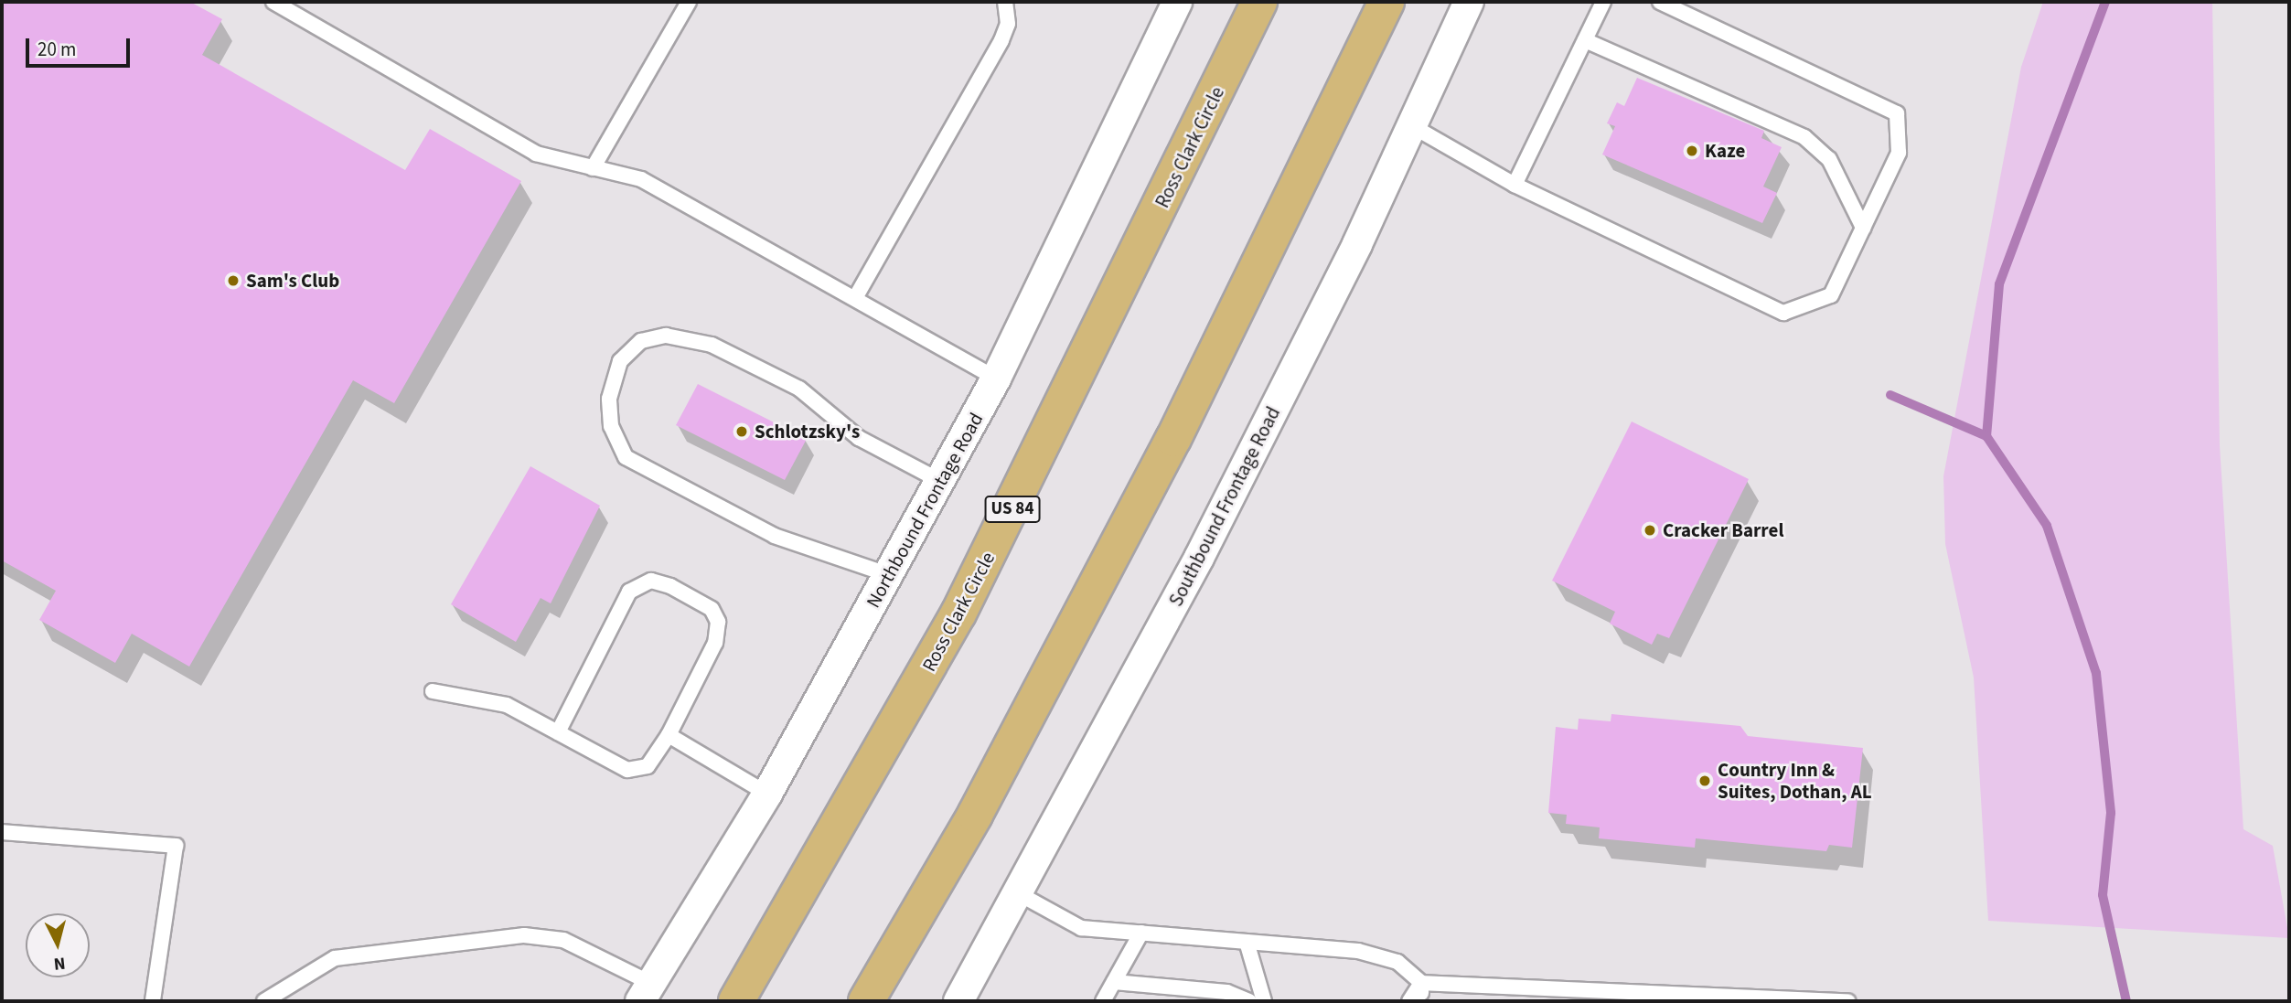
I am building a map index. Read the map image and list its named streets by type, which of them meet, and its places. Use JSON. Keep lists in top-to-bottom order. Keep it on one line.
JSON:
{"streets":{"highway":["Ross Clark Circle","US 84"],"street":["Southbound Frontage Road","Northbound Frontage Road"]},"places":["Kaze","Sam's Club","Schlotzsky's","Cracker Barrel","Country Inn & Suites, Dothan, AL"],"scale_bar":"20 m","north":"bottom"}
